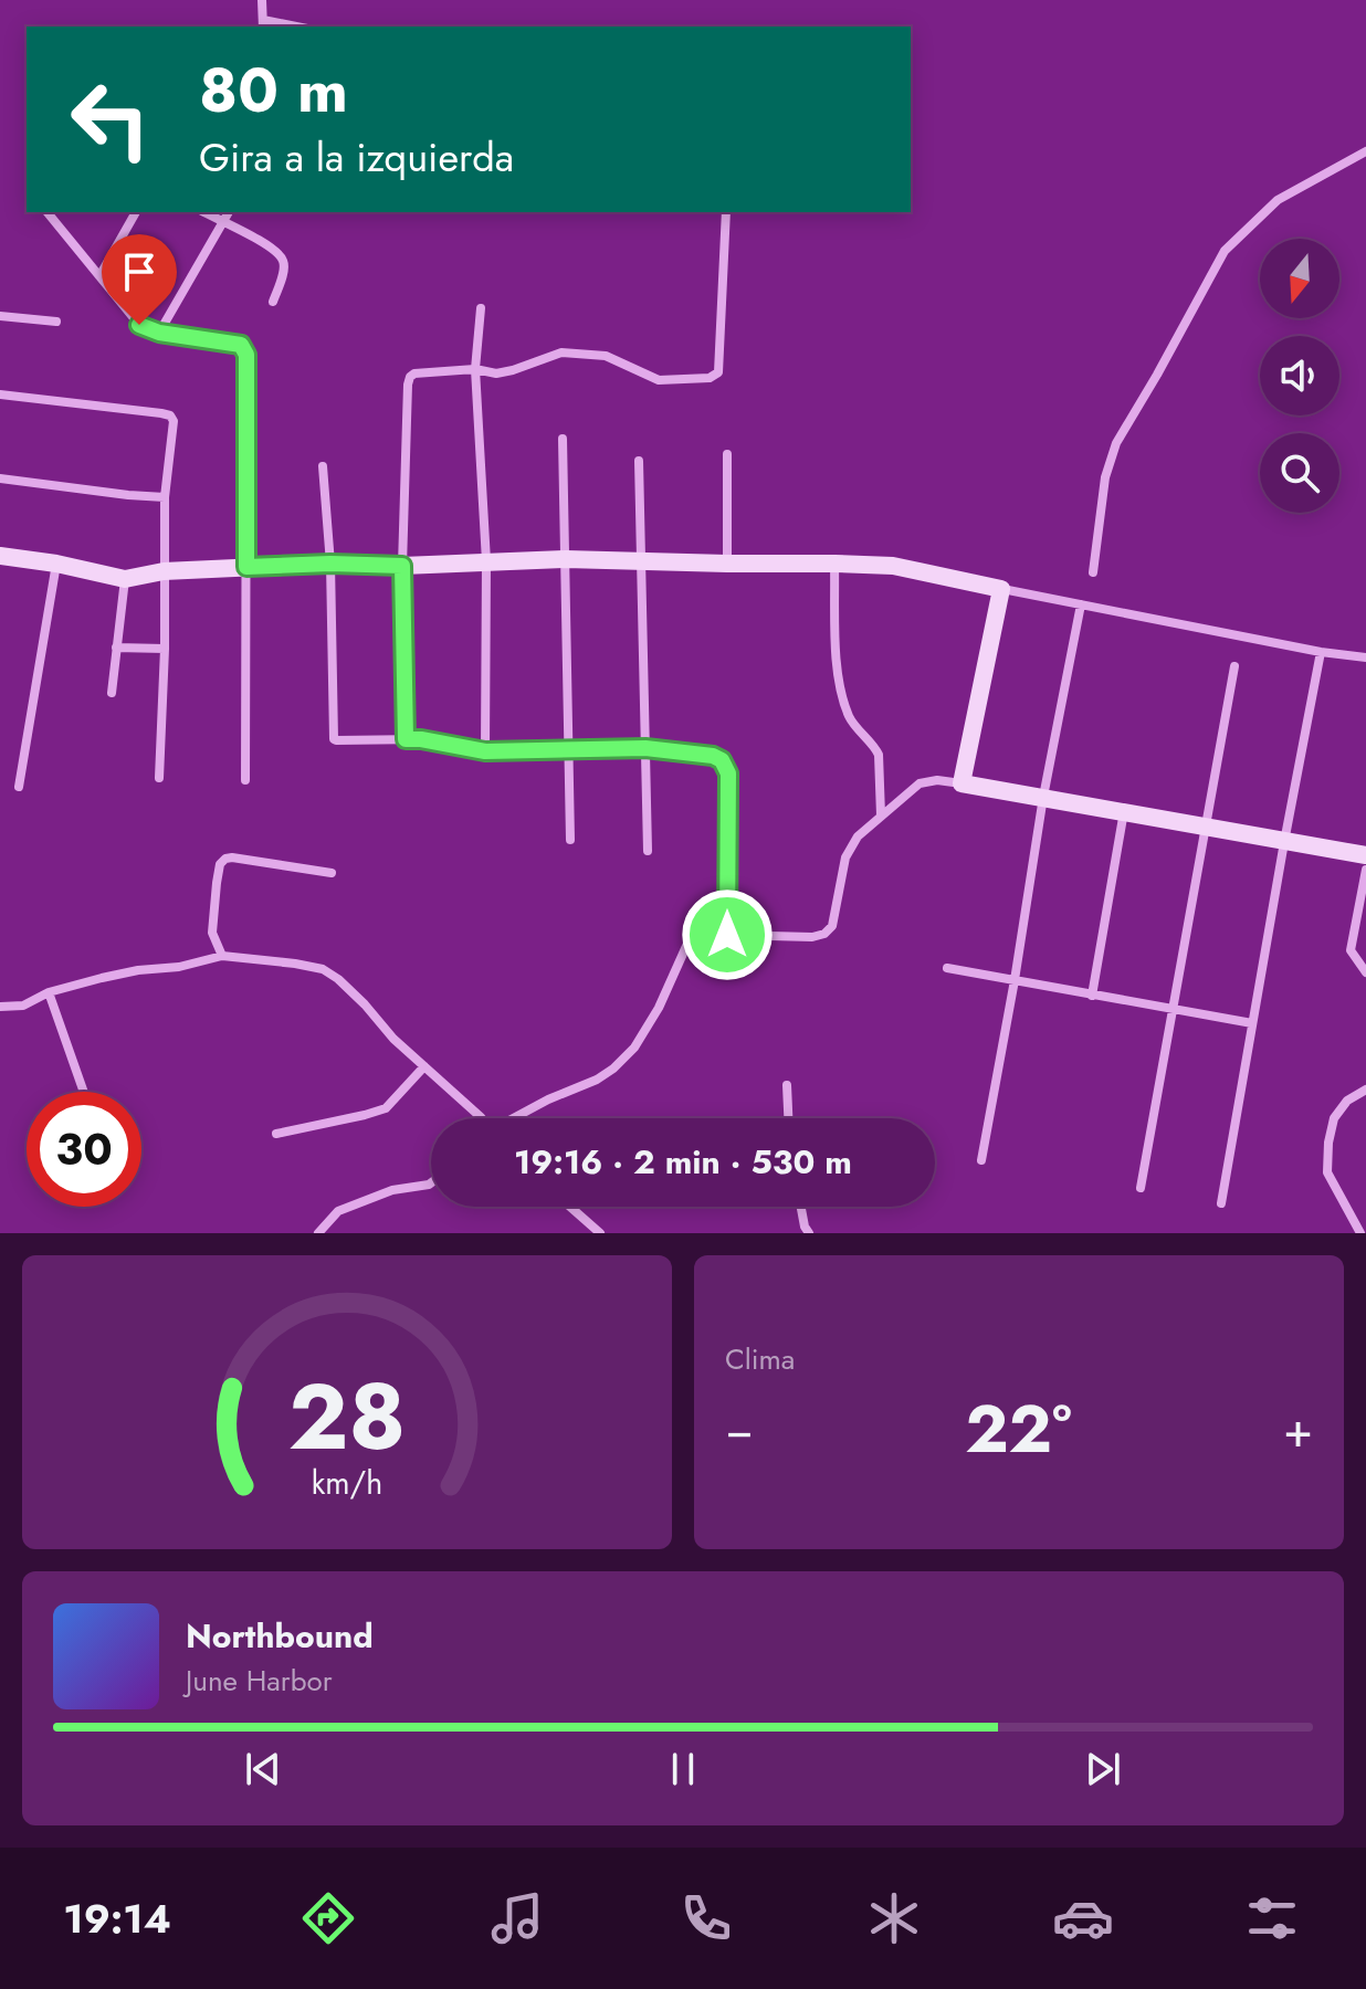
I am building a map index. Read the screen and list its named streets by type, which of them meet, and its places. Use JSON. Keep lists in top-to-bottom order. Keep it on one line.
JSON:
{"north":"bottom","page":{"turn":["80 m","Gira a la izquierda"],"limit":"30","trip":"19:16 · 2 min · 530 m","tile":"Clima","heat":["−","22°","+"],"song":["Northbound","June Harbor"],"tabs":"19:14","gauge":["28","km/h"]}}
